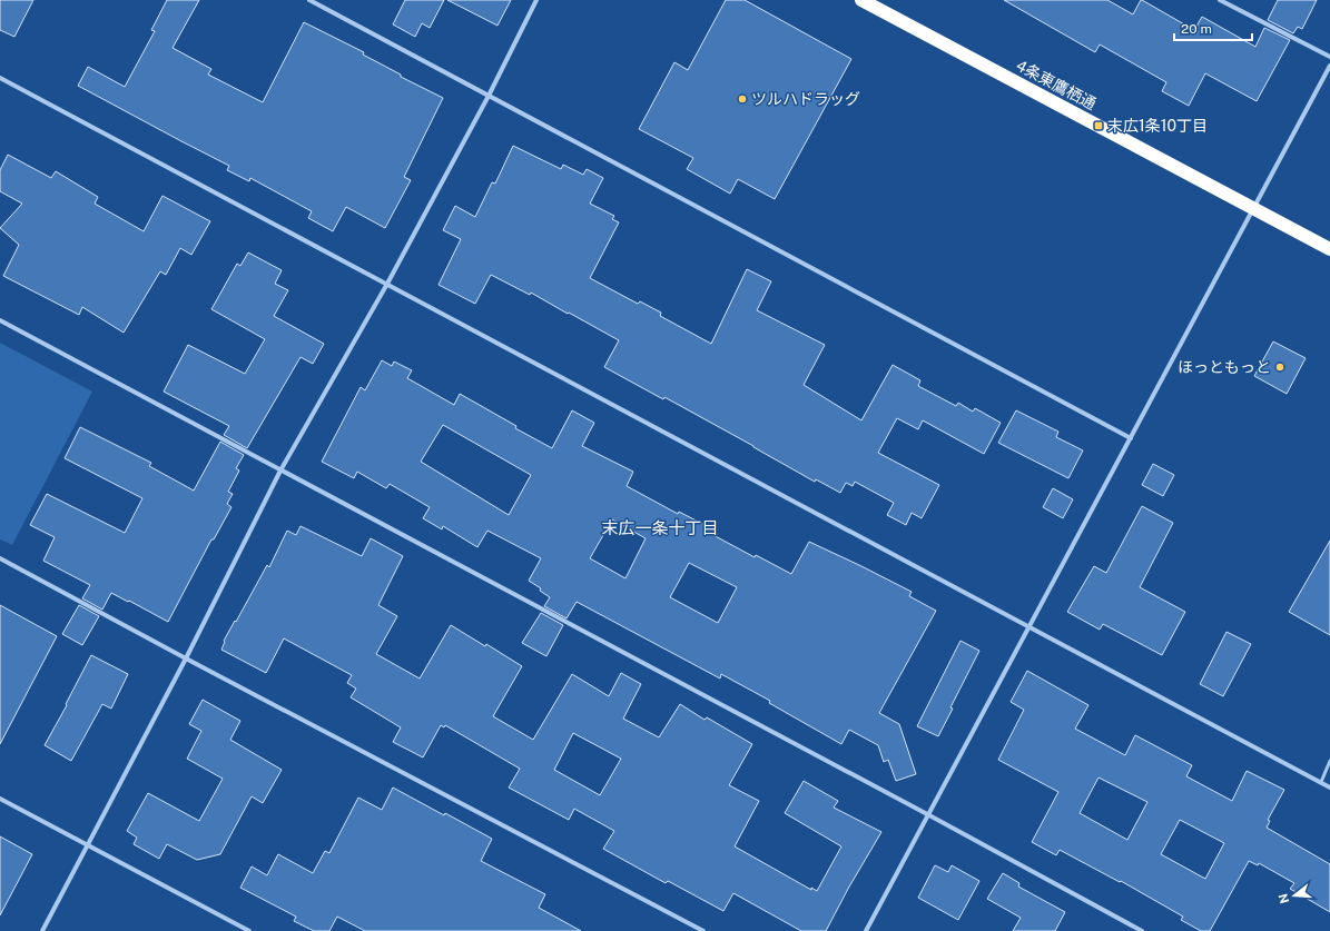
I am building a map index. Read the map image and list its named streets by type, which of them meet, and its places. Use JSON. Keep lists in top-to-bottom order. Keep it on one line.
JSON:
{"streets":{"highway":["4条東鷹栖通"]},"districts":["末広一条十丁目"],"places":{"other":["ツルハドラッグ","ほっともっと"],"transit":["末広1条10丁目"]},"scale_bar":"20 m","north":"left"}
